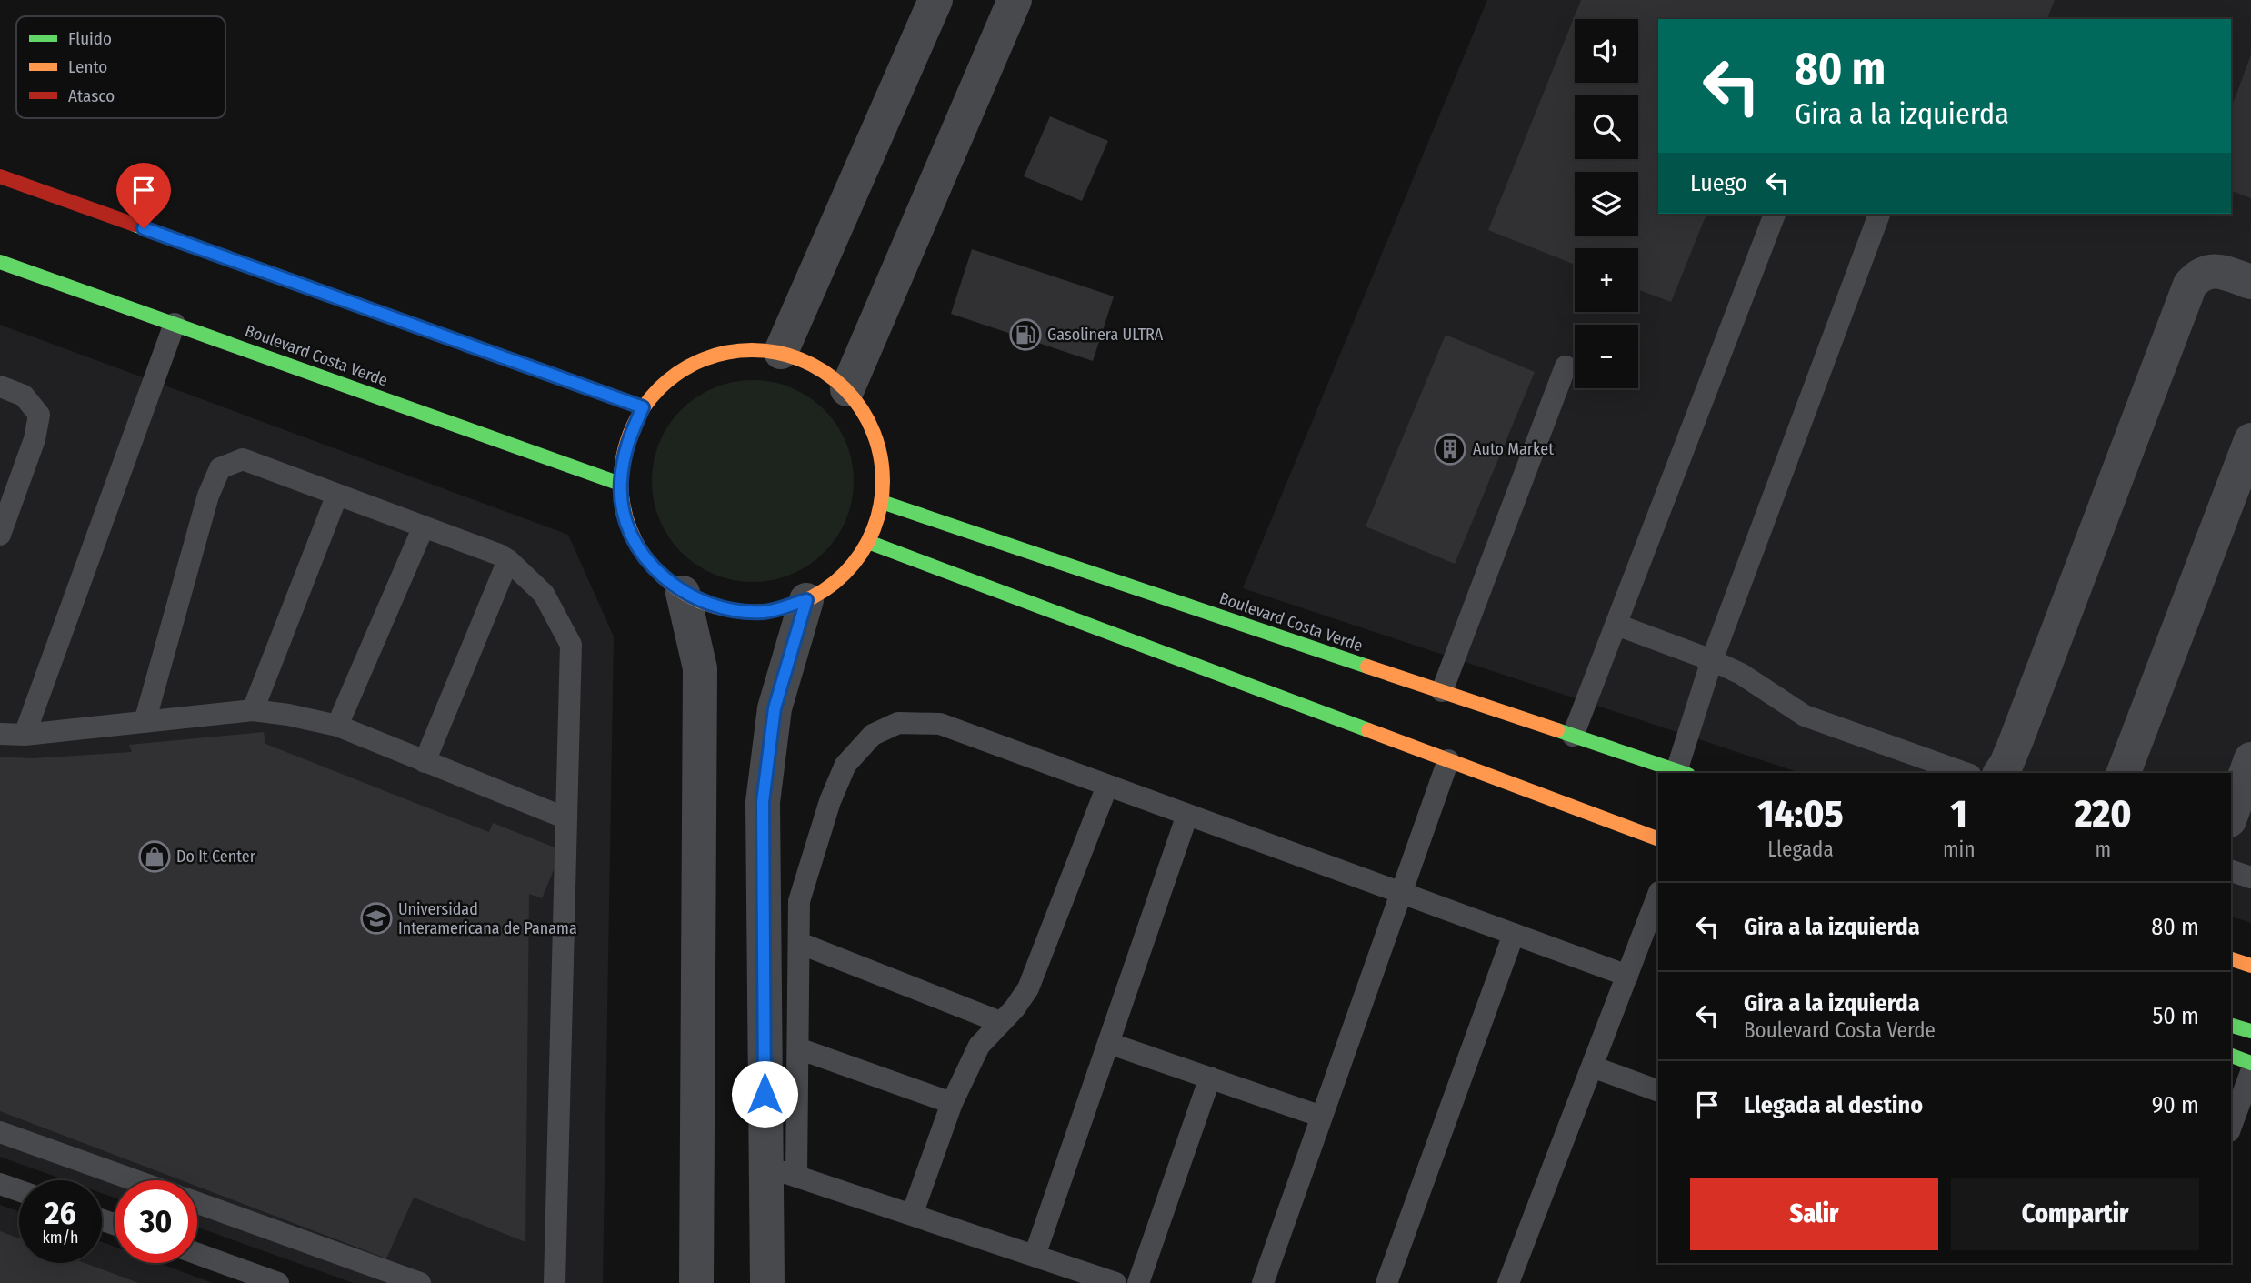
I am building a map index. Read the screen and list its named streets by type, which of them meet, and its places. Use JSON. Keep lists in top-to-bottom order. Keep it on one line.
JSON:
{"streets":{"street":["Boulevard Costa Verde"]},"places":{"fuel station":["Gasolinera ULTRA"],"building":["Auto Market"],"shop":["Do It Center"],"school or university":["Universidad Interamericana de Panama"]},"legend":["Fluido","Lento","Atasco"],"page":{"map_buttons":["+","−"],"turn":["80 m","Gira a la izquierda"],"then":"Luego","eta":["14:05","Llegada","1","min","220","m"],"list":[{"name":"Gira a la izquierda","value":"80 m"},{"name":"Gira a la izquierda","note":"Boulevard Costa Verde","value":"50 m"},{"name":"Llegada al destino","value":"90 m"}],"buttons":["Salir","Compartir"],"speed":"26 km/h","limit":"30"}}
